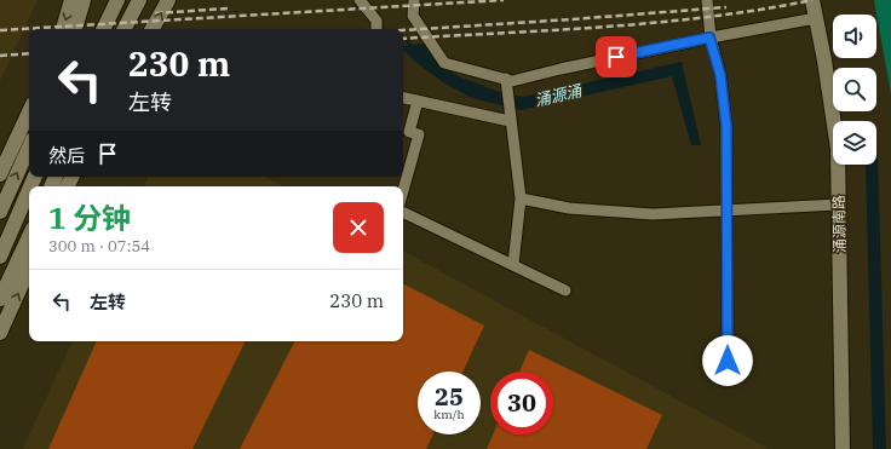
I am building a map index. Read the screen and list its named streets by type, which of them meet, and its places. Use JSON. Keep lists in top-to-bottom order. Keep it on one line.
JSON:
{"streets":{"main road":["涌源南路"]},"water":["涌源涌"],"page":{"turn":["230 m","左转"],"then":"然后","heading":["1 分钟","300 m · 07:54"],"list":[{"name":"左转","value":"230 m"}],"speed":"25 km/h","limit":"30"}}
